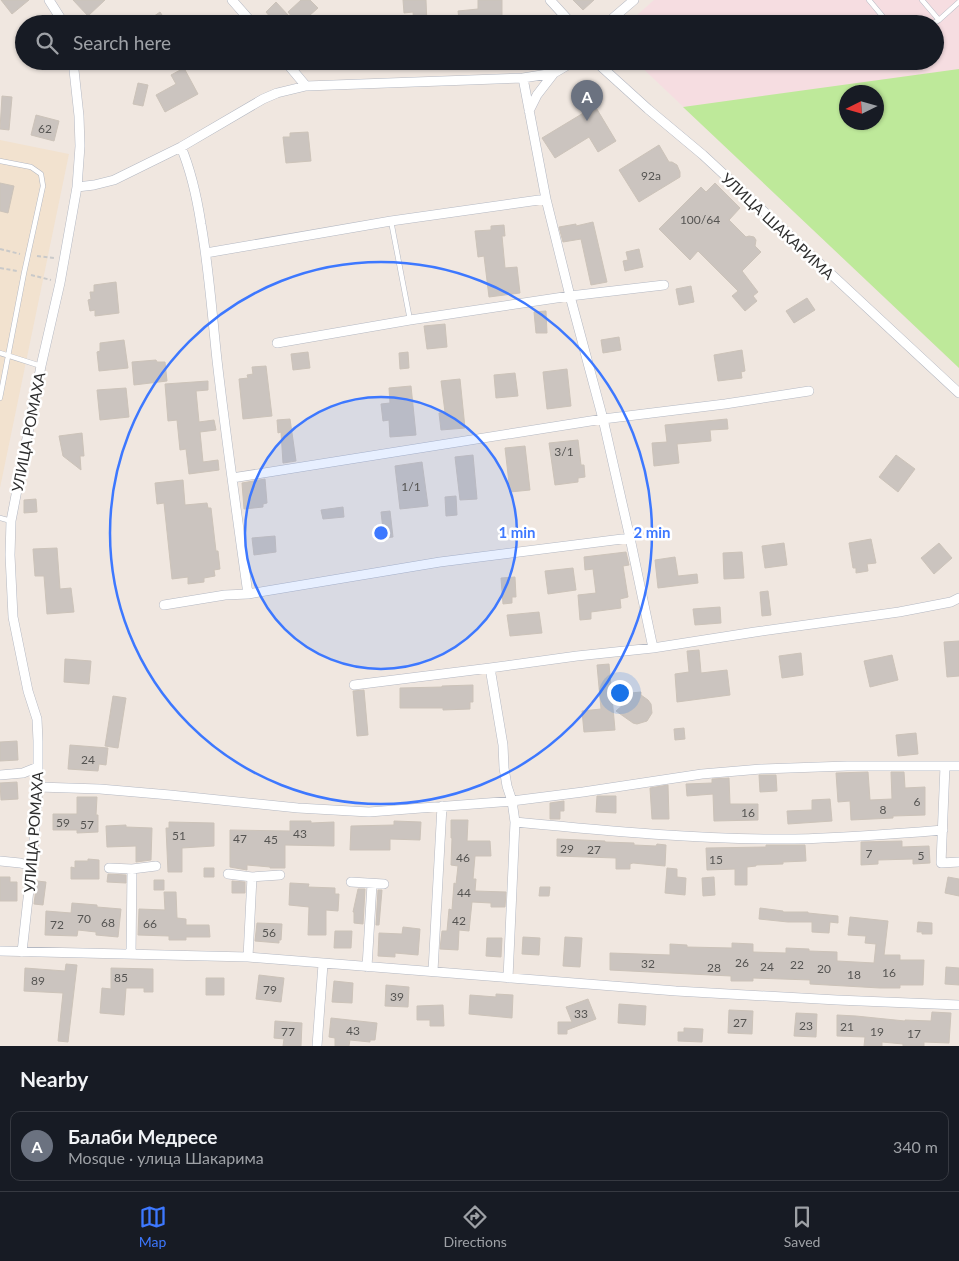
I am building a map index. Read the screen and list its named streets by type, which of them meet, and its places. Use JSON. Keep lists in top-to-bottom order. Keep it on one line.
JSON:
{"streets":{"street":["УЛИЦА ШАКАРИМА","УЛИЦА РОМАХА"]},"house_numbers":["62","92а","100/64","3/1","1/1","24","6","8","16","59","57","43","51","47","45","29","27","7","5","46","15","44","70","42","68","66","72","56","26","32","22","24","28","20","16","18","85","89","79","39","33","27","23","21","43","77","19","17"],"north":"left","page":{"search":"Search here","pins":"A","heading":"Nearby","list":[{"mark":"A","name":"Балаби Медресе","note":"Mosque · улица Шакарима","value":"340 m"}],"nav":["Map","Directions","Saved"]},"rings":["1 min","2 min"]}
